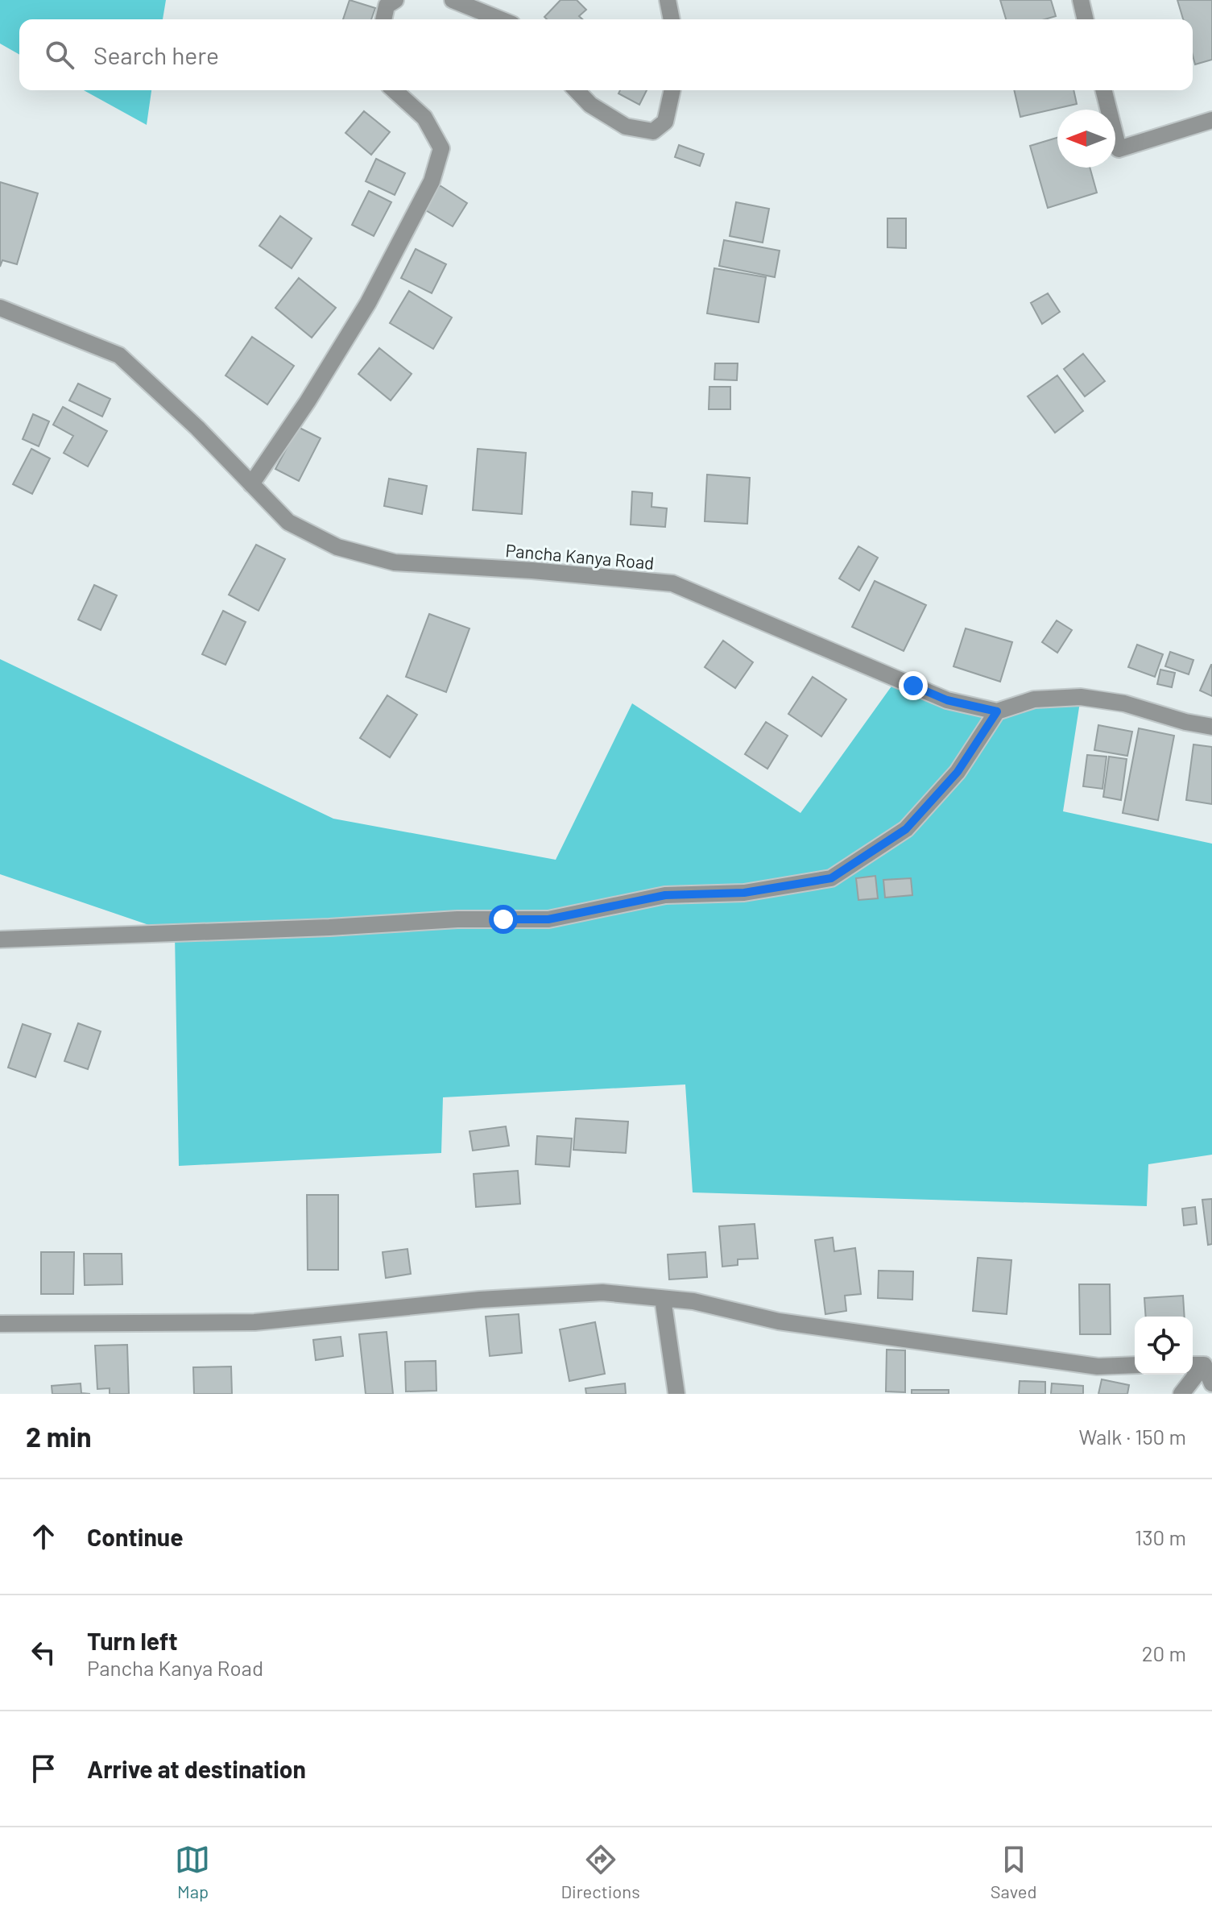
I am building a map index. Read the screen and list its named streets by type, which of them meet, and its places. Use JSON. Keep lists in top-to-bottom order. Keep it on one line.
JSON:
{"streets":{"street":["Pancha Kanya Road"]},"north":"left","page":{"search":"Search here","heading":["2 min","Walk · 150 m"],"list":[["Continue","130 m"],["Turn left","Pancha Kanya Road","20 m"],"Arrive at destination"],"nav":["Map","Directions","Saved"]}}
